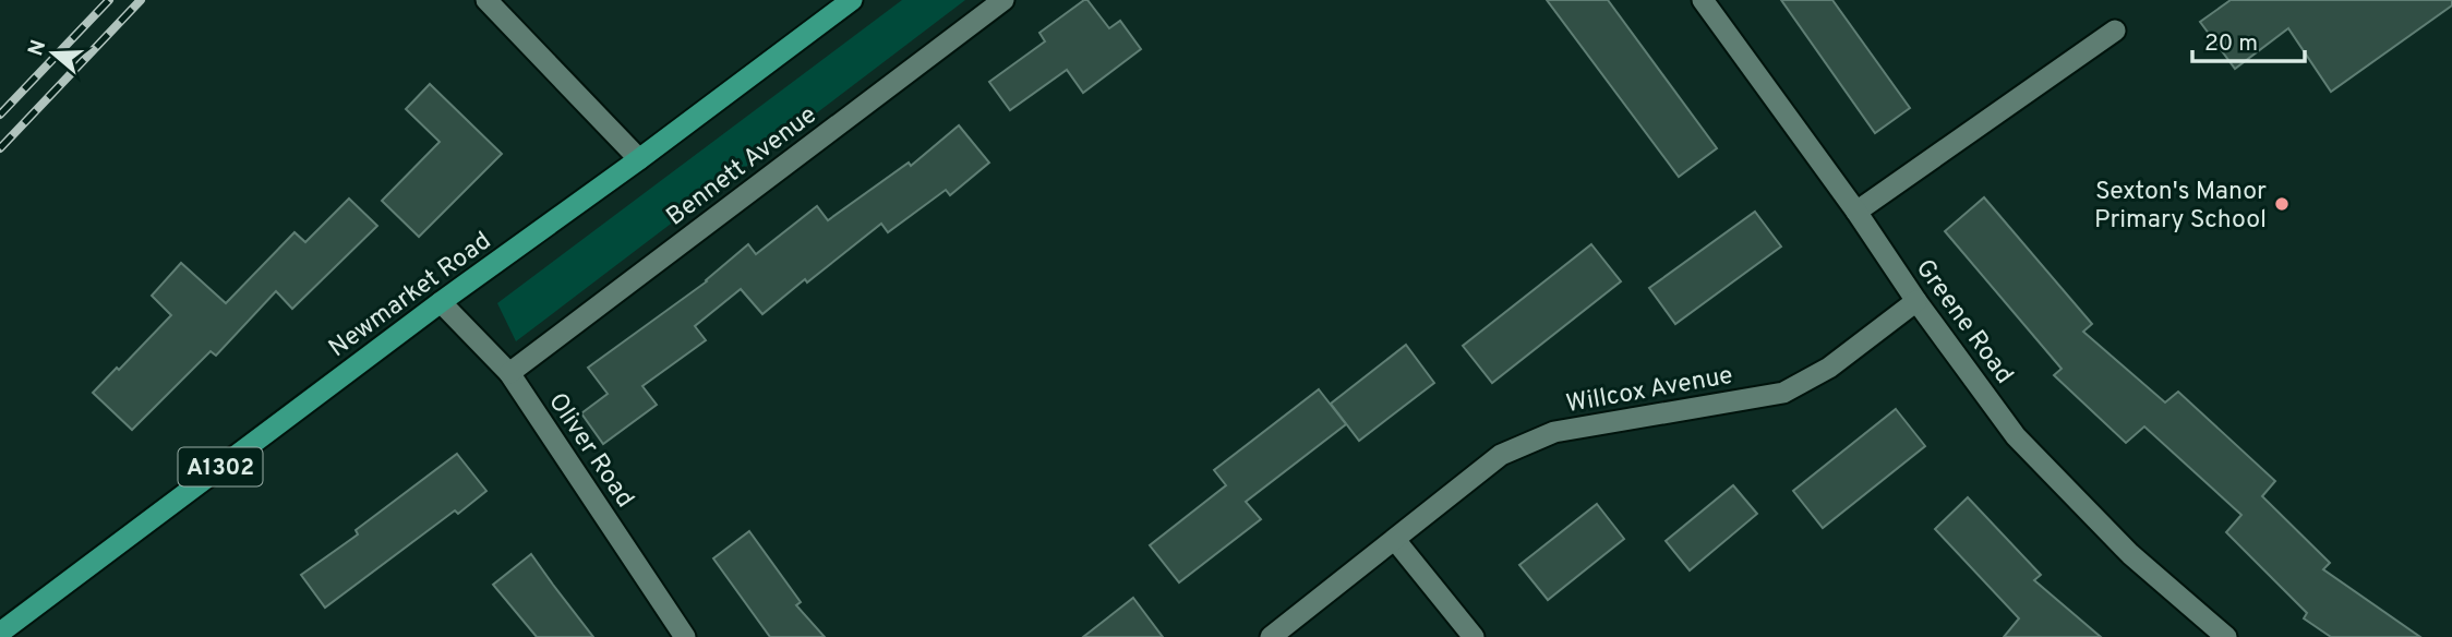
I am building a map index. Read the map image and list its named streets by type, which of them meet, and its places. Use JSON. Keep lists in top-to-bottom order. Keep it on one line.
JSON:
{"streets":{"main road":["Newmarket Road","A1302"],"street":["Bennett Avenue","Greene Road","Willcox Avenue","Oliver Road"]},"crossings":[["Bennett Avenue","Oliver Road"],["Newmarket Road","Oliver Road"],["Greene Road","Willcox Avenue"]],"places":["Sexton's Manor Primary School"],"scale_bar":"20 m","north":"left"}
